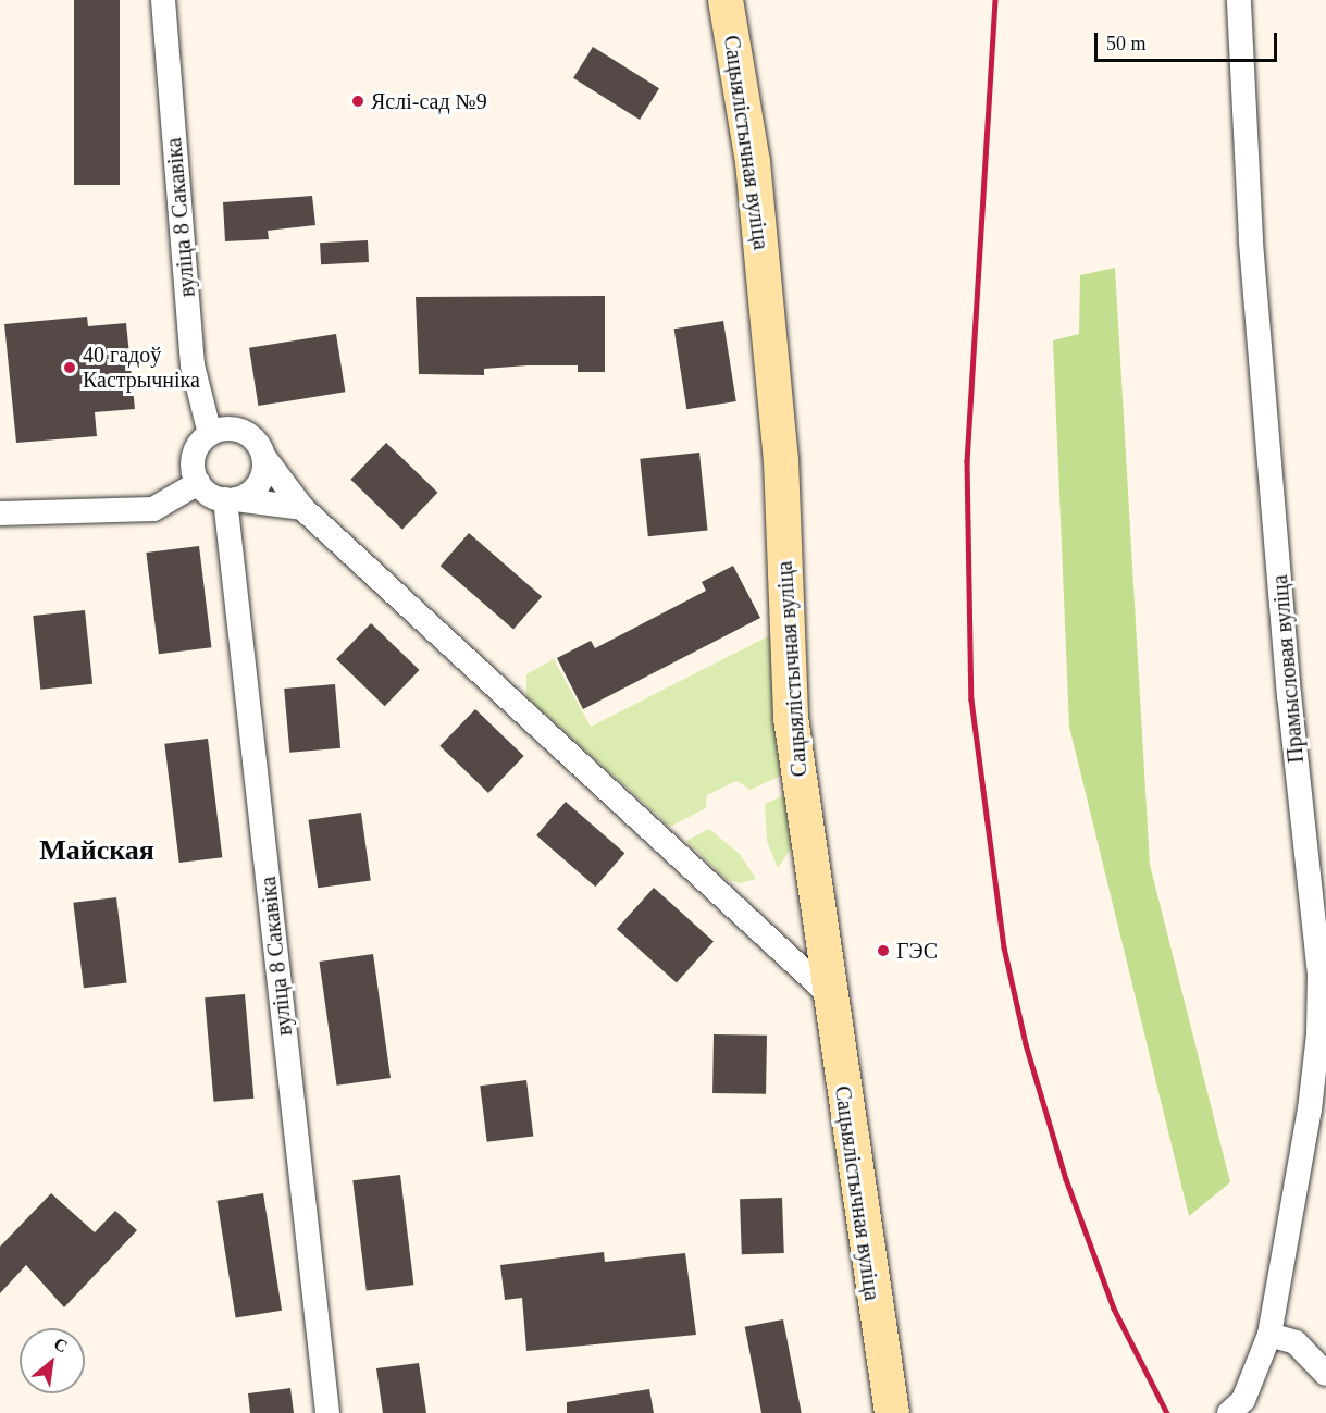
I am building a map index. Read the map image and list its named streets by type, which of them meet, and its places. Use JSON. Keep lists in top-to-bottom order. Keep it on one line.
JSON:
{"streets":{"street":["Сацыялістычная вуліца","вуліца 8 Сакавіка","Прамысловая вуліца"]},"districts":["Майская"],"places":["Яслі-сад №9","40 гадоў Кастрычніка","ГЭС"],"scale_bar":"50 m","north":"top right"}
